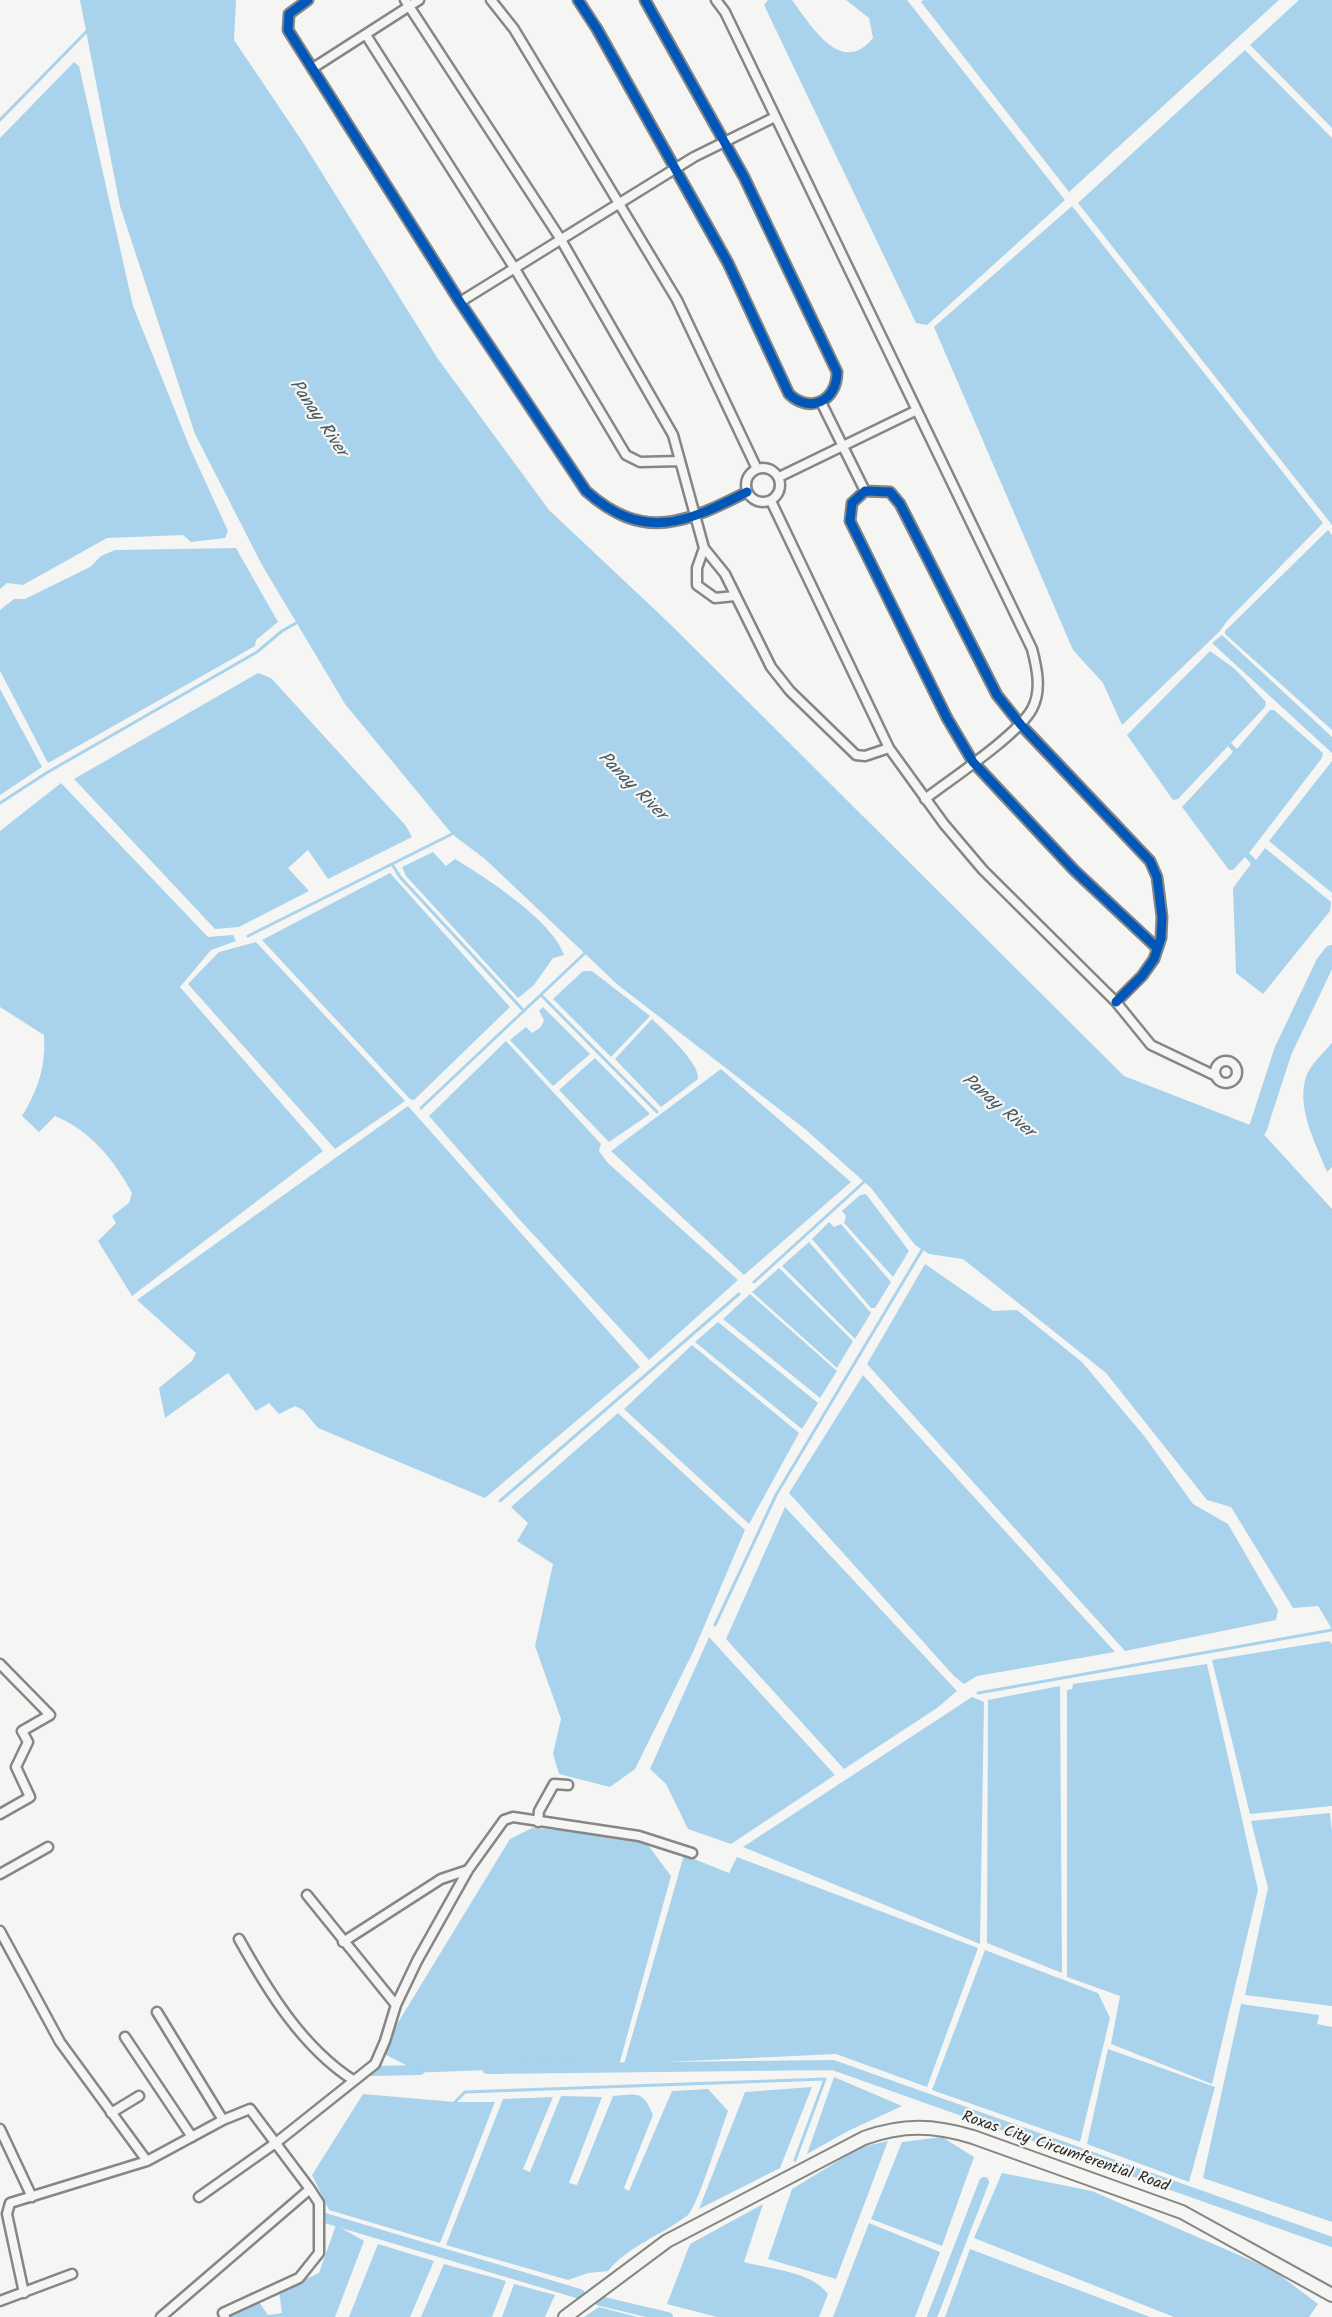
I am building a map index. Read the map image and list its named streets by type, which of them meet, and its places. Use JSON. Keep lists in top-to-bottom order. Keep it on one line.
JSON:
{"streets":{"main road":["Roxas City Circumferential Road"]},"water":["Panay River"]}
